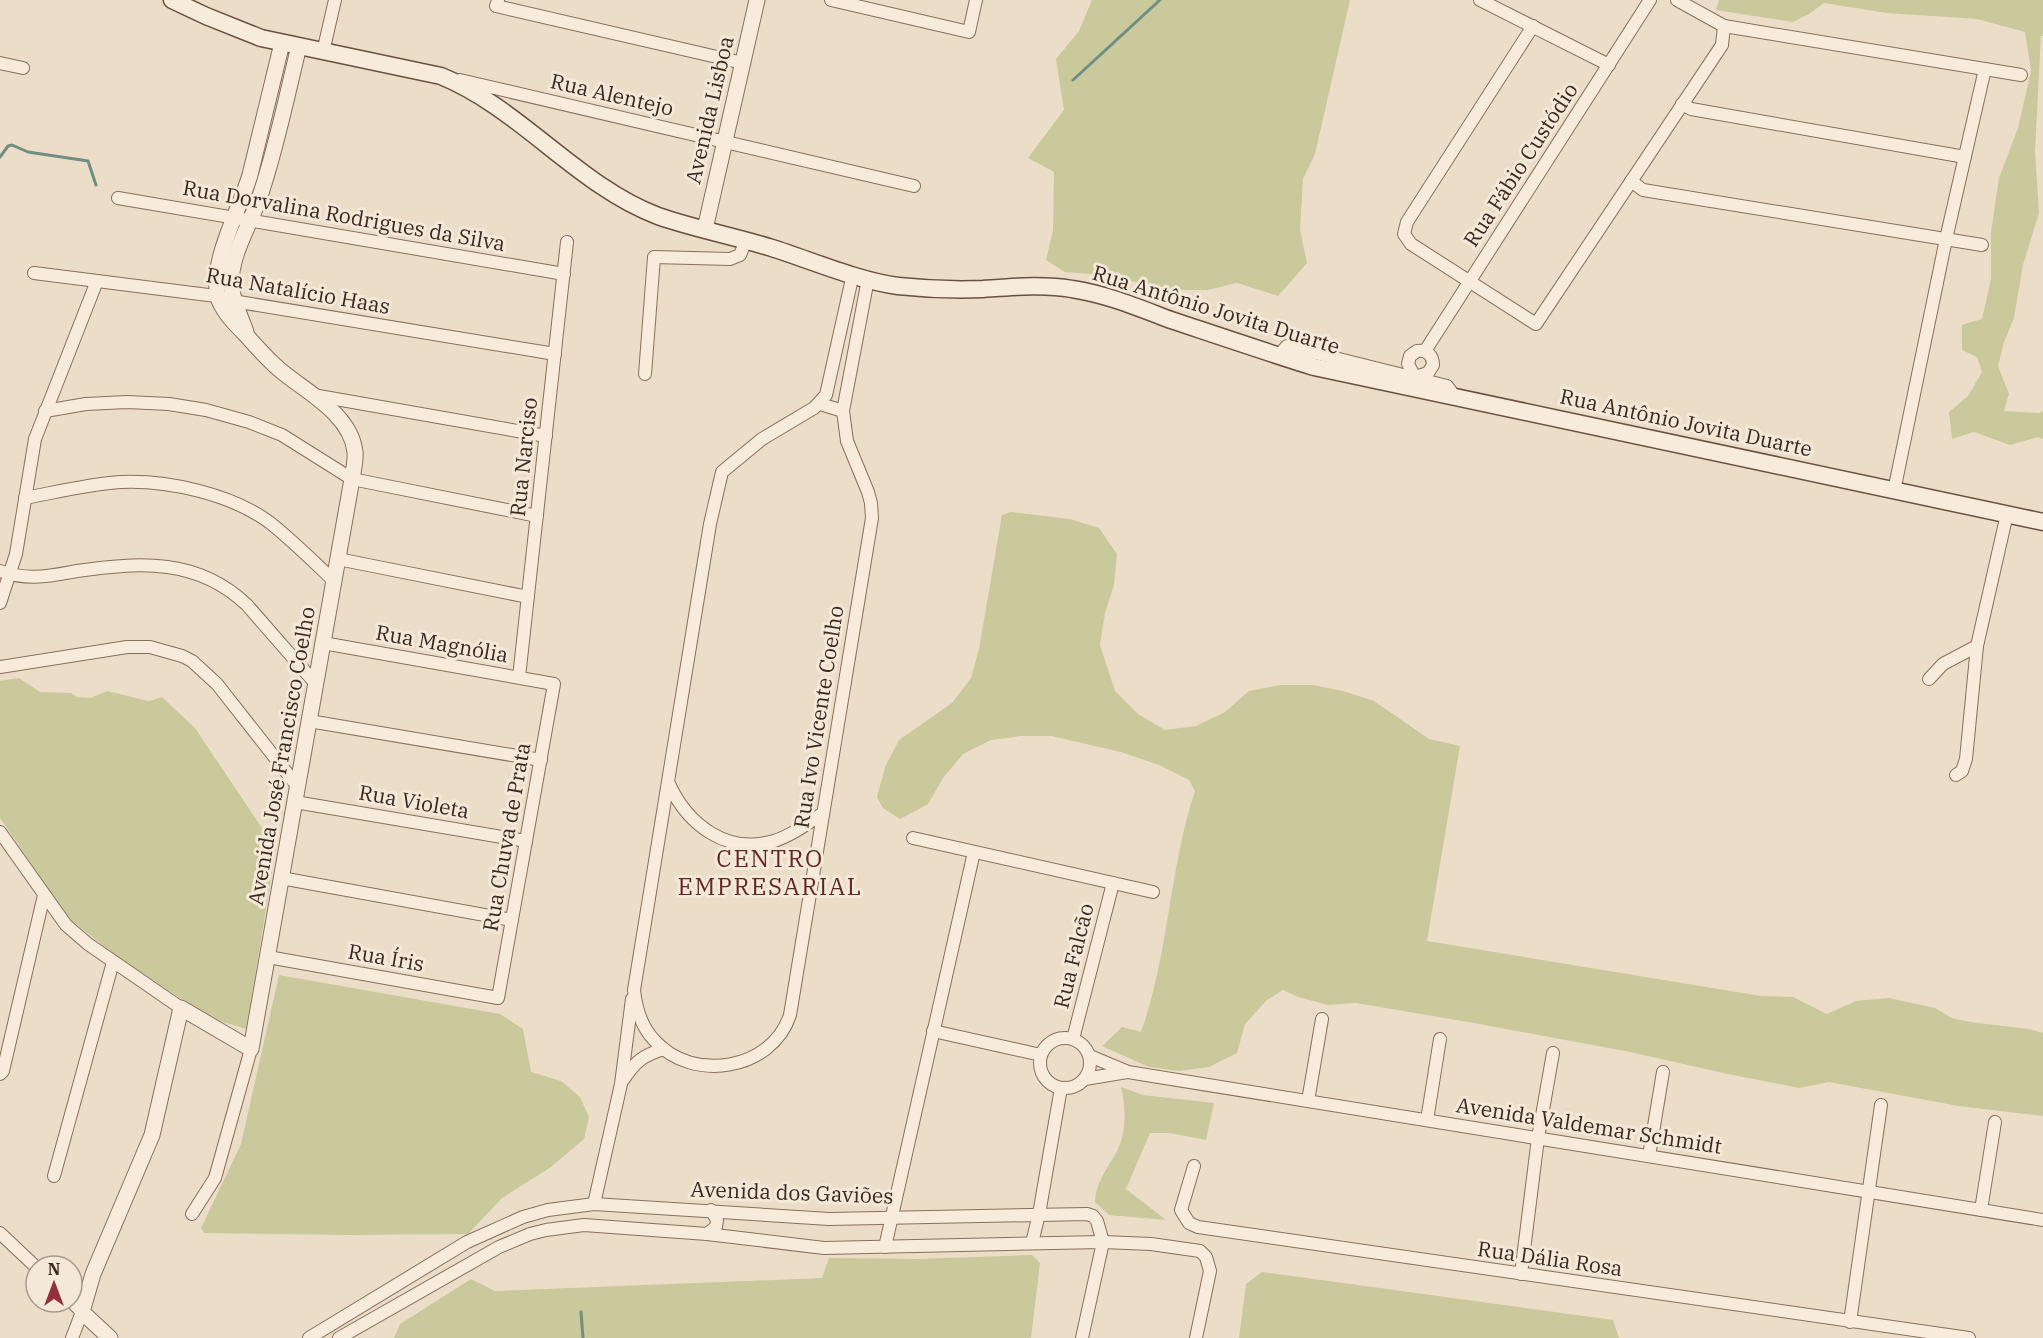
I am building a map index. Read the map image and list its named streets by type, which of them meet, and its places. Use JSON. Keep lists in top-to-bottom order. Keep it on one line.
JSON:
{"streets":{"main road":["Rua Antônio Jovita Duarte"],"street":["Rua Alentejo","Avenida Lisboa","Rua Fábio Custódio","Rua Dorvalina Rodrigues da Silva","Rua Natalício Haas","Rua Narciso","Rua Magnólia","Rua Ivo Vicente Coelho","Avenida José Francisco Coelho","Rua Violeta","Rua Chuva de Prata","Rua Falcão","Rua Íris","Avenida Valdemar Schmidt","Avenida dos Gaviões","Rua Dália Rosa"]},"crossings":[["Rua Alentejo","Avenida Lisboa"],["Rua Alentejo","Rua Antônio Jovita Duarte"],["Avenida Lisboa","Rua Antônio Jovita Duarte"],["Rua Dorvalina Rodrigues da Silva","Rua Narciso"],["Rua Dorvalina Rodrigues da Silva","Avenida José Francisco Coelho"],["Rua Natalício Haas","Rua Narciso"],["Rua Natalício Haas","Avenida José Francisco Coelho"],["Rua Antônio Jovita Duarte","Rua Ivo Vicente Coelho"],["Rua Antônio Jovita Duarte","Avenida José Francisco Coelho"],["Rua Narciso","Rua Magnólia"],["Rua Magnólia","Avenida José Francisco Coelho"],["Rua Magnólia","Rua Chuva de Prata"],["Rua Ivo Vicente Coelho","Avenida dos Gaviões"],["Avenida José Francisco Coelho","Rua Violeta"],["Avenida José Francisco Coelho","Rua Íris"],["Rua Violeta","Rua Chuva de Prata"],["Rua Chuva de Prata","Rua Íris"]],"districts":["CENTRO EMPRESARIAL"],"north":"top"}
